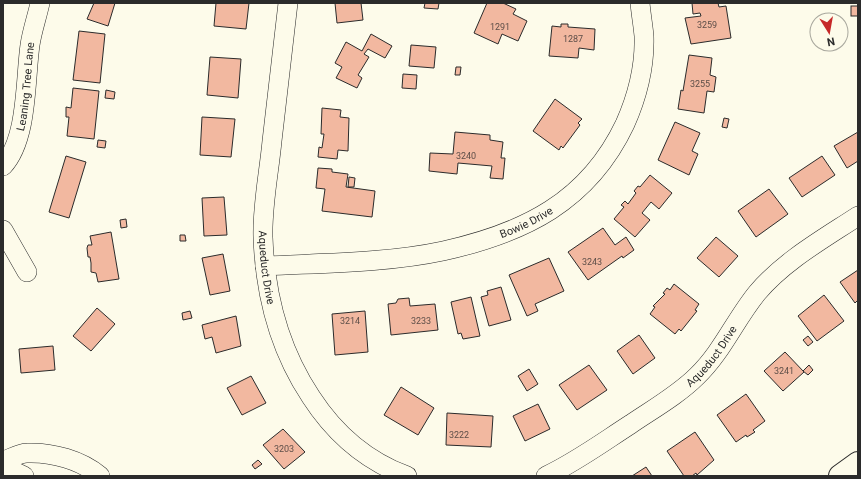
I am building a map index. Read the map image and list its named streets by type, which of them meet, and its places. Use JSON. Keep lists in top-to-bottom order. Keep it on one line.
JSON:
{"streets":{"street":["Leaning Tree Lane","Bowie Drive","Aqueduct Drive"]},"crossings":[["Bowie Drive","Aqueduct Drive"]],"house_numbers":["3259","1291","1287","3255","3240","3243","3214","3233","3241","3222","3203"],"north":"bottom"}
